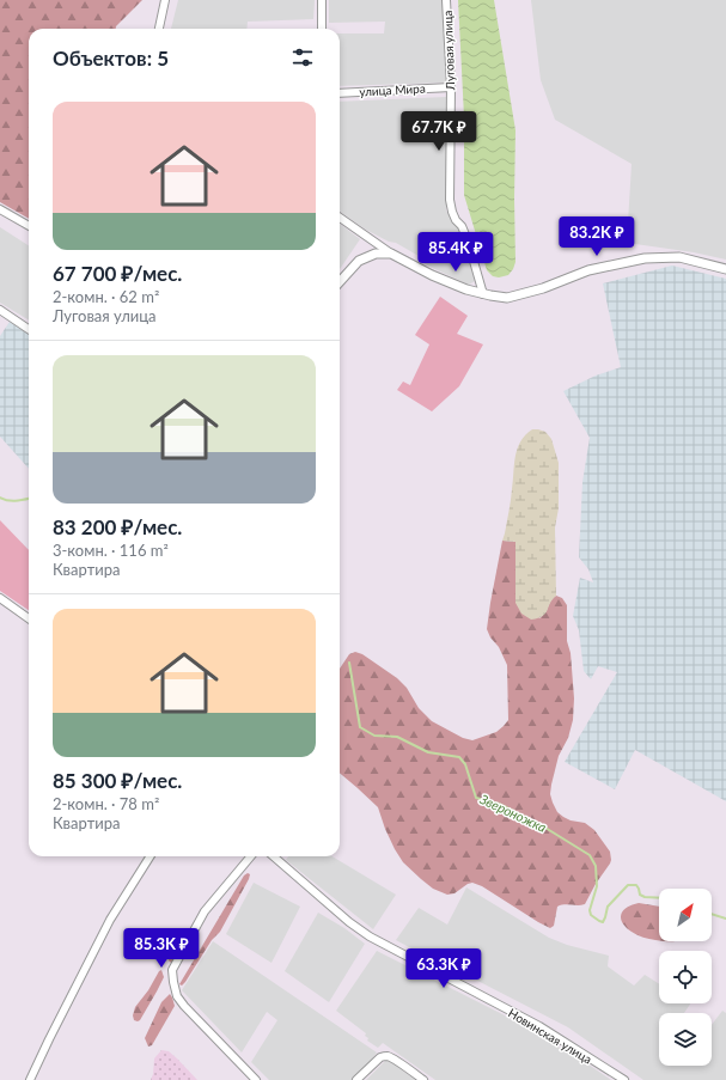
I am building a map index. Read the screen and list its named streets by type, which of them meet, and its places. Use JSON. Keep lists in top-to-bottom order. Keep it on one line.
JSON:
{"streets":{"street":["Луговая улица","улица Мира","Новинская улица"]},"crossings":[["Луговая улица","улица Мира"]],"water":["Звероножка"],"north":"top right","page":{"heading":"Объектов: 5","list":[{"name":"67 700 ₽/мес.","note":"2-комн. · 62 m² · Луговая улица"},{"name":"83 200 ₽/мес.","note":"3-комн. · 116 m² · Квартира"},{"name":"85 300 ₽/мес.","note":"2-комн. · 78 m² · Квартира"}],"price":["67.7K ₽","83.2K ₽","85.4K ₽","85.3K ₽","63.3K ₽"]}}
